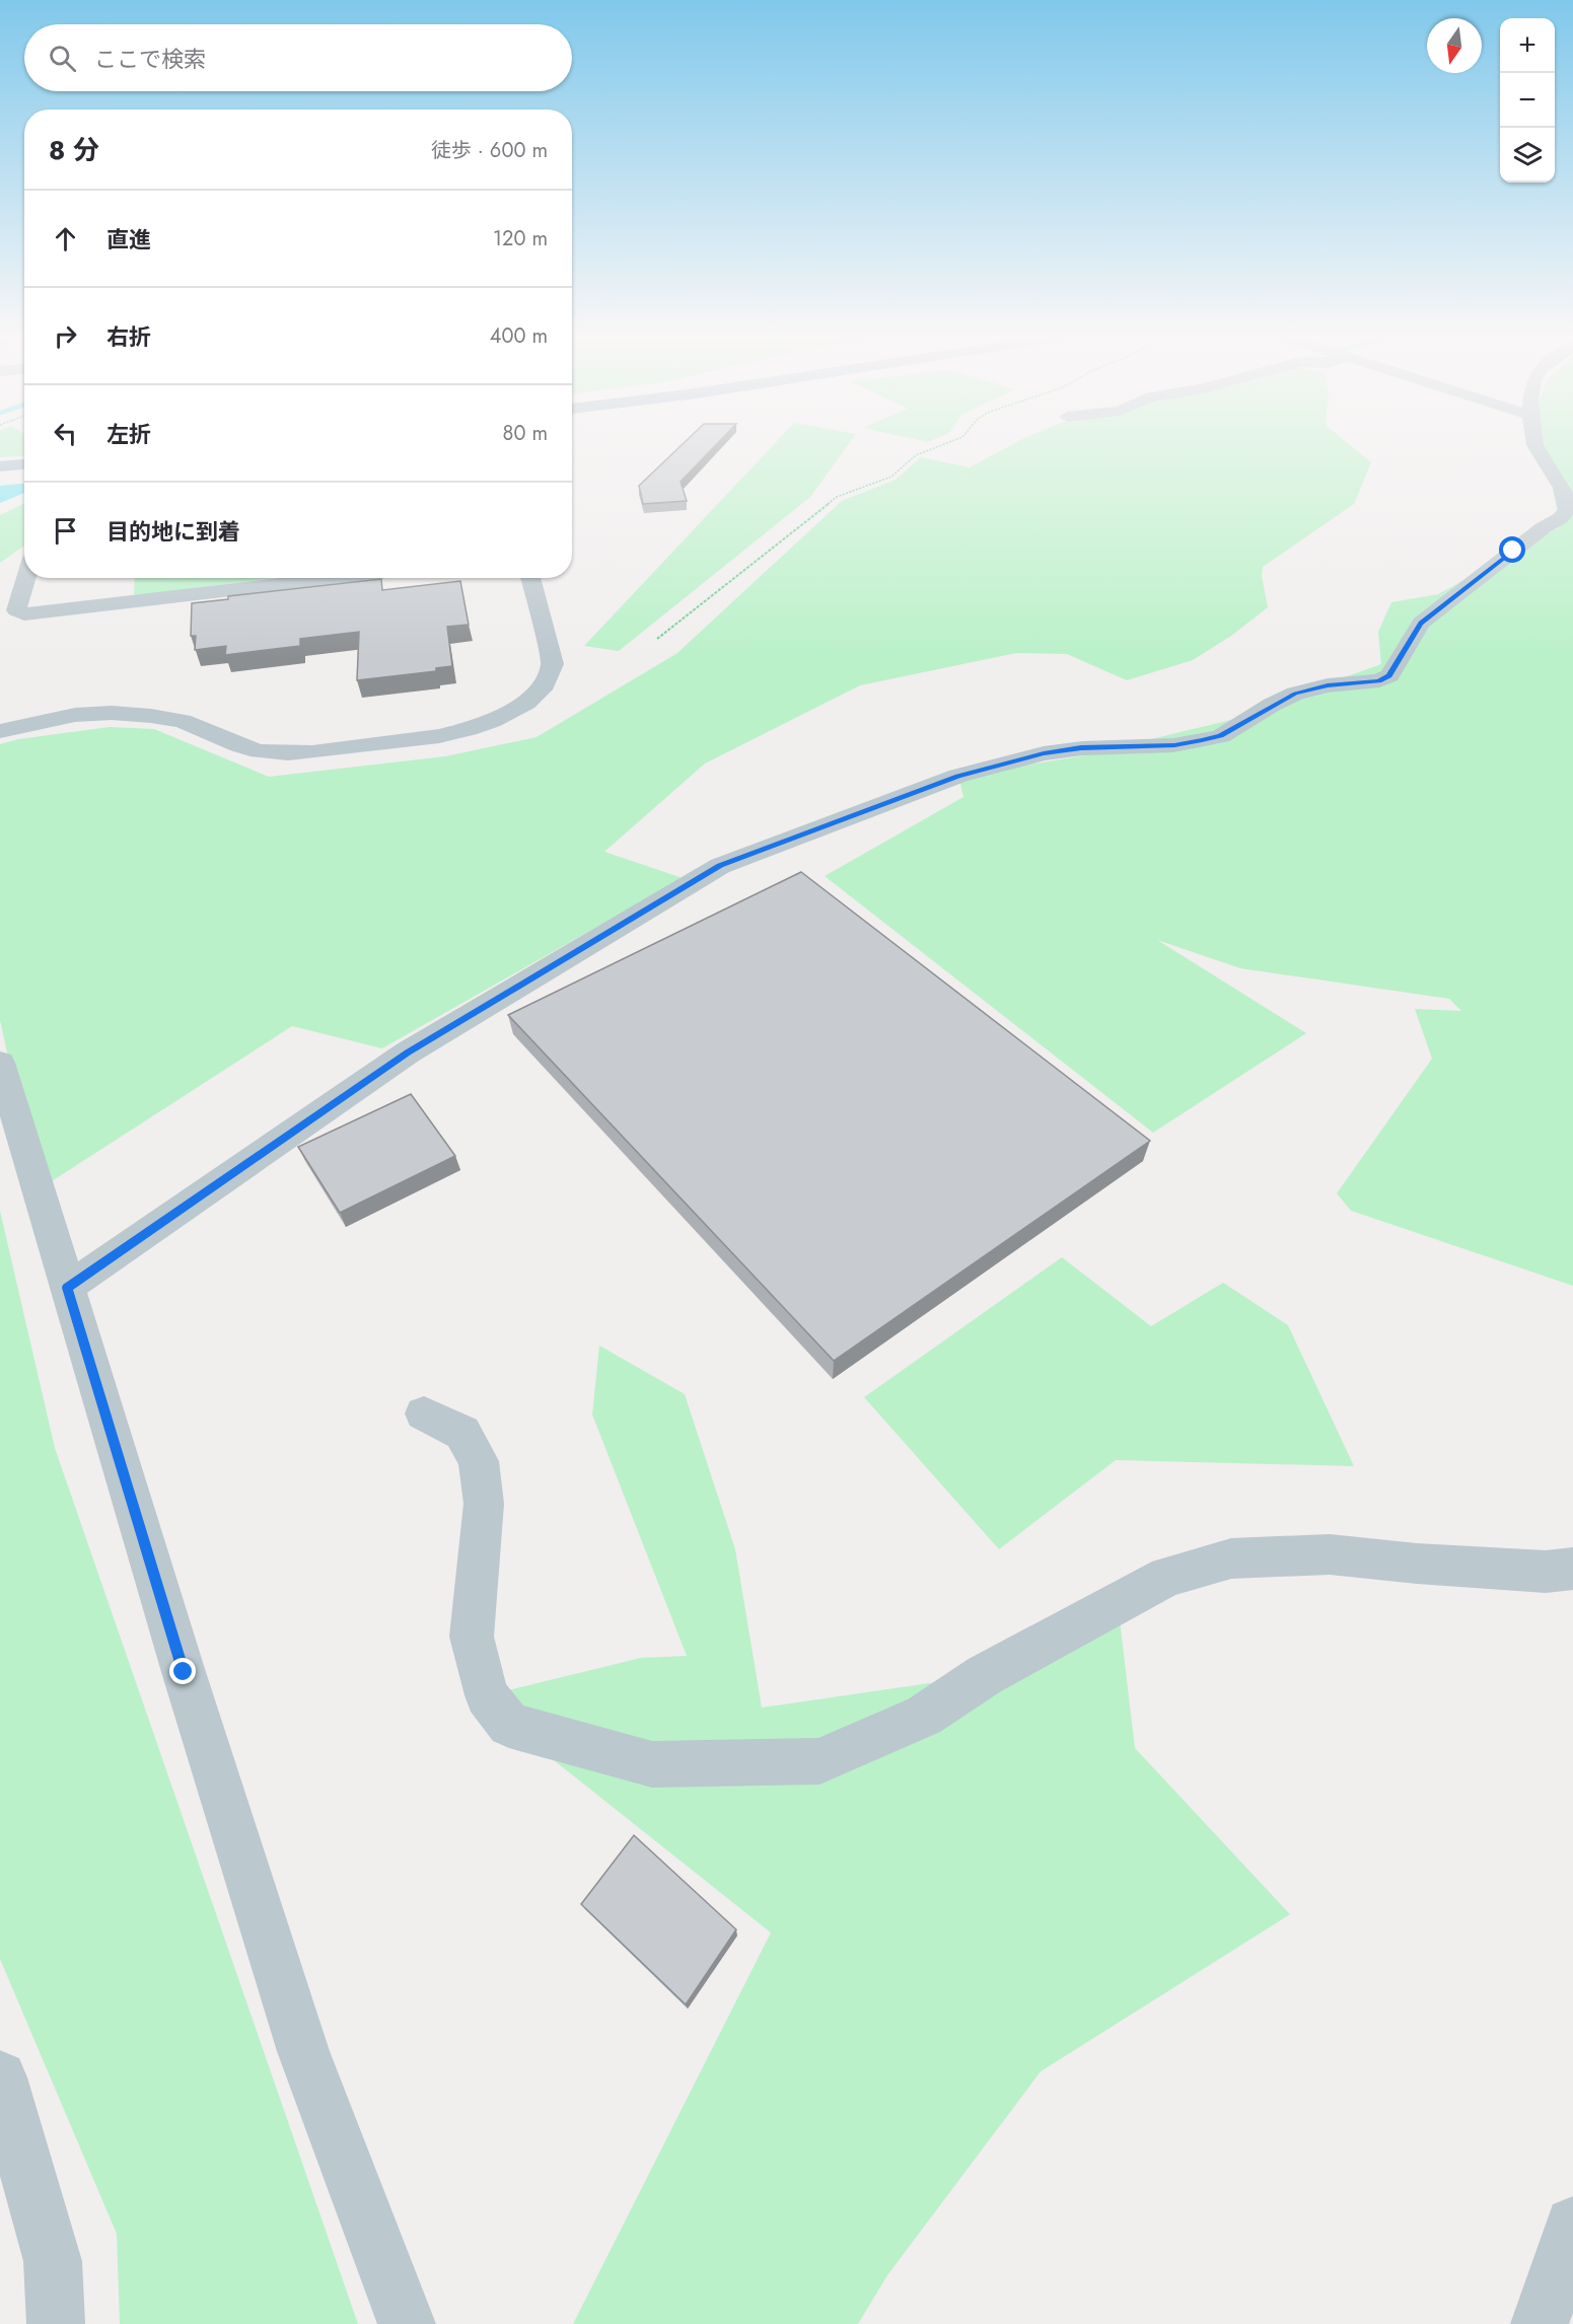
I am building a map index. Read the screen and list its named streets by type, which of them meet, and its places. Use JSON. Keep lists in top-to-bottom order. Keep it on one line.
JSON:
{"north":"bottom","page":{"map_buttons":["+","−"],"search":"ここで検索","heading":["8 分","徒歩 · 600 m"],"list":[["直進","120 m"],["右折","400 m"],["左折","80 m"],"目的地に到着"]}}
